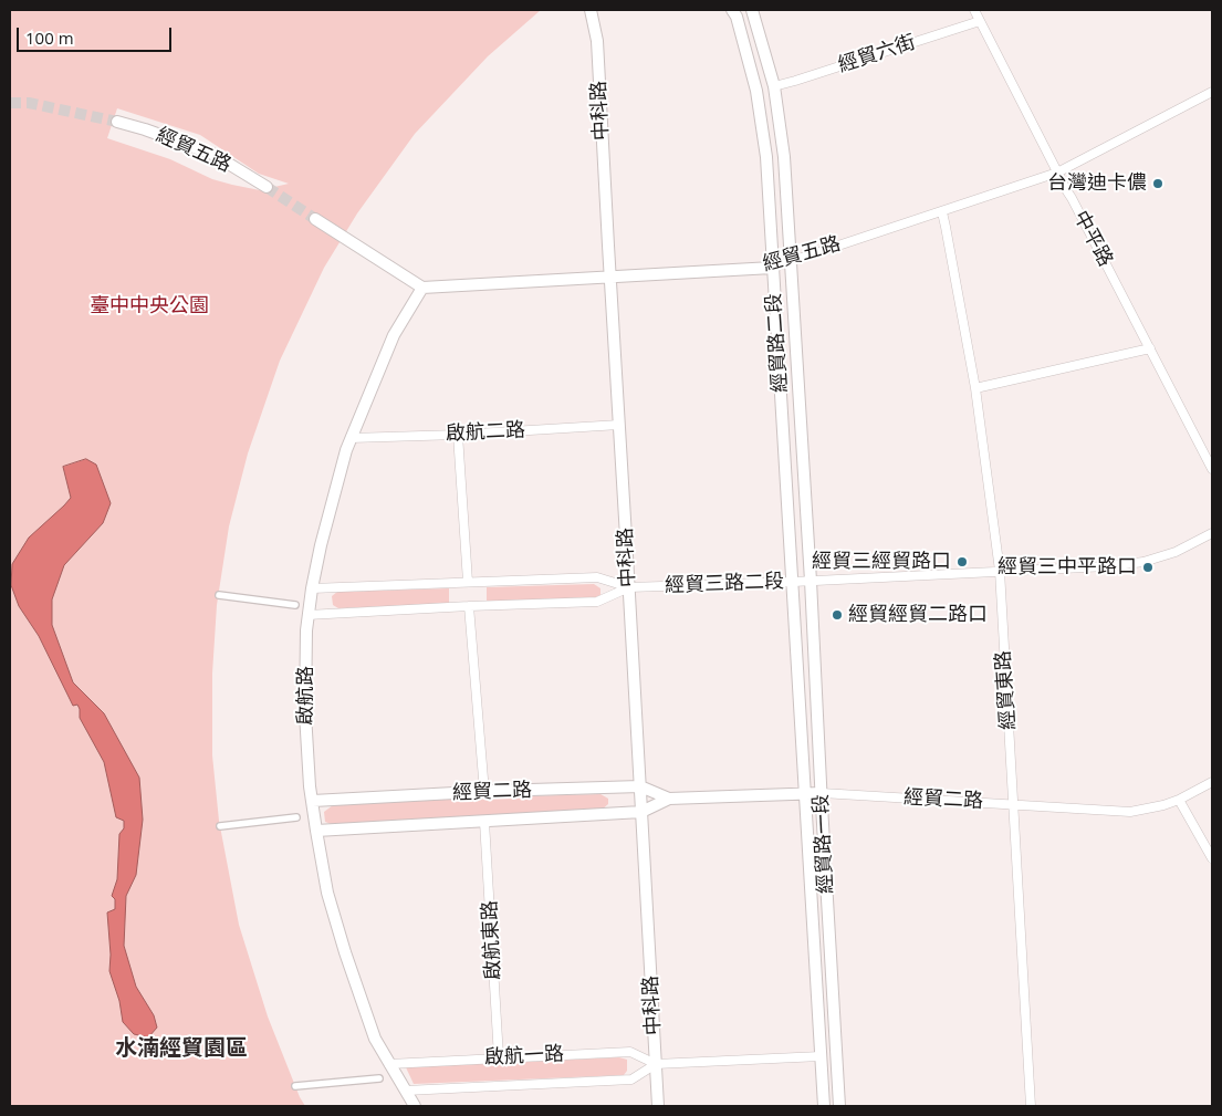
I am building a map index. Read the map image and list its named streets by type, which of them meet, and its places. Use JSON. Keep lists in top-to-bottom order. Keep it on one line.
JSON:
{"streets":{"street":["經貿六街","中科路","經貿五路","中平路","經貿路二段","啟航二路","經貿三路二段","經貿東路","啟航路","經貿二路","經貿路一段","啟航東路","啟航一路"]},"crossings":[["經貿六街","中平路"],["經貿六街","經貿路二段"],["中科路","經貿五路"],["中科路","啟航二路"],["中科路","經貿三路二段"],["中科路","經貿二路"],["中科路","啟航一路"],["經貿五路","中平路"],["經貿五路","經貿路二段"],["經貿五路","經貿東路"],["經貿五路","啟航路"],["經貿路二段","經貿三路二段"],["經貿路二段","經貿路一段"],["啟航二路","啟航路"],["經貿三路二段","經貿東路"],["經貿三路二段","啟航路"],["經貿三路二段","經貿路一段"],["經貿東路","經貿二路"],["啟航路","經貿二路"],["啟航路","啟航一路"],["經貿二路","經貿路一段"],["經貿二路","啟航東路"],["經貿路一段","啟航一路"],["啟航東路","啟航一路"]],"districts":["水湳經貿園區"],"parks":["臺中中央公園"],"places":["台灣迪卡儂","經貿三經貿路口","經貿三中平路口","經貿經貿二路口"],"scale_bar":"100 m"}
